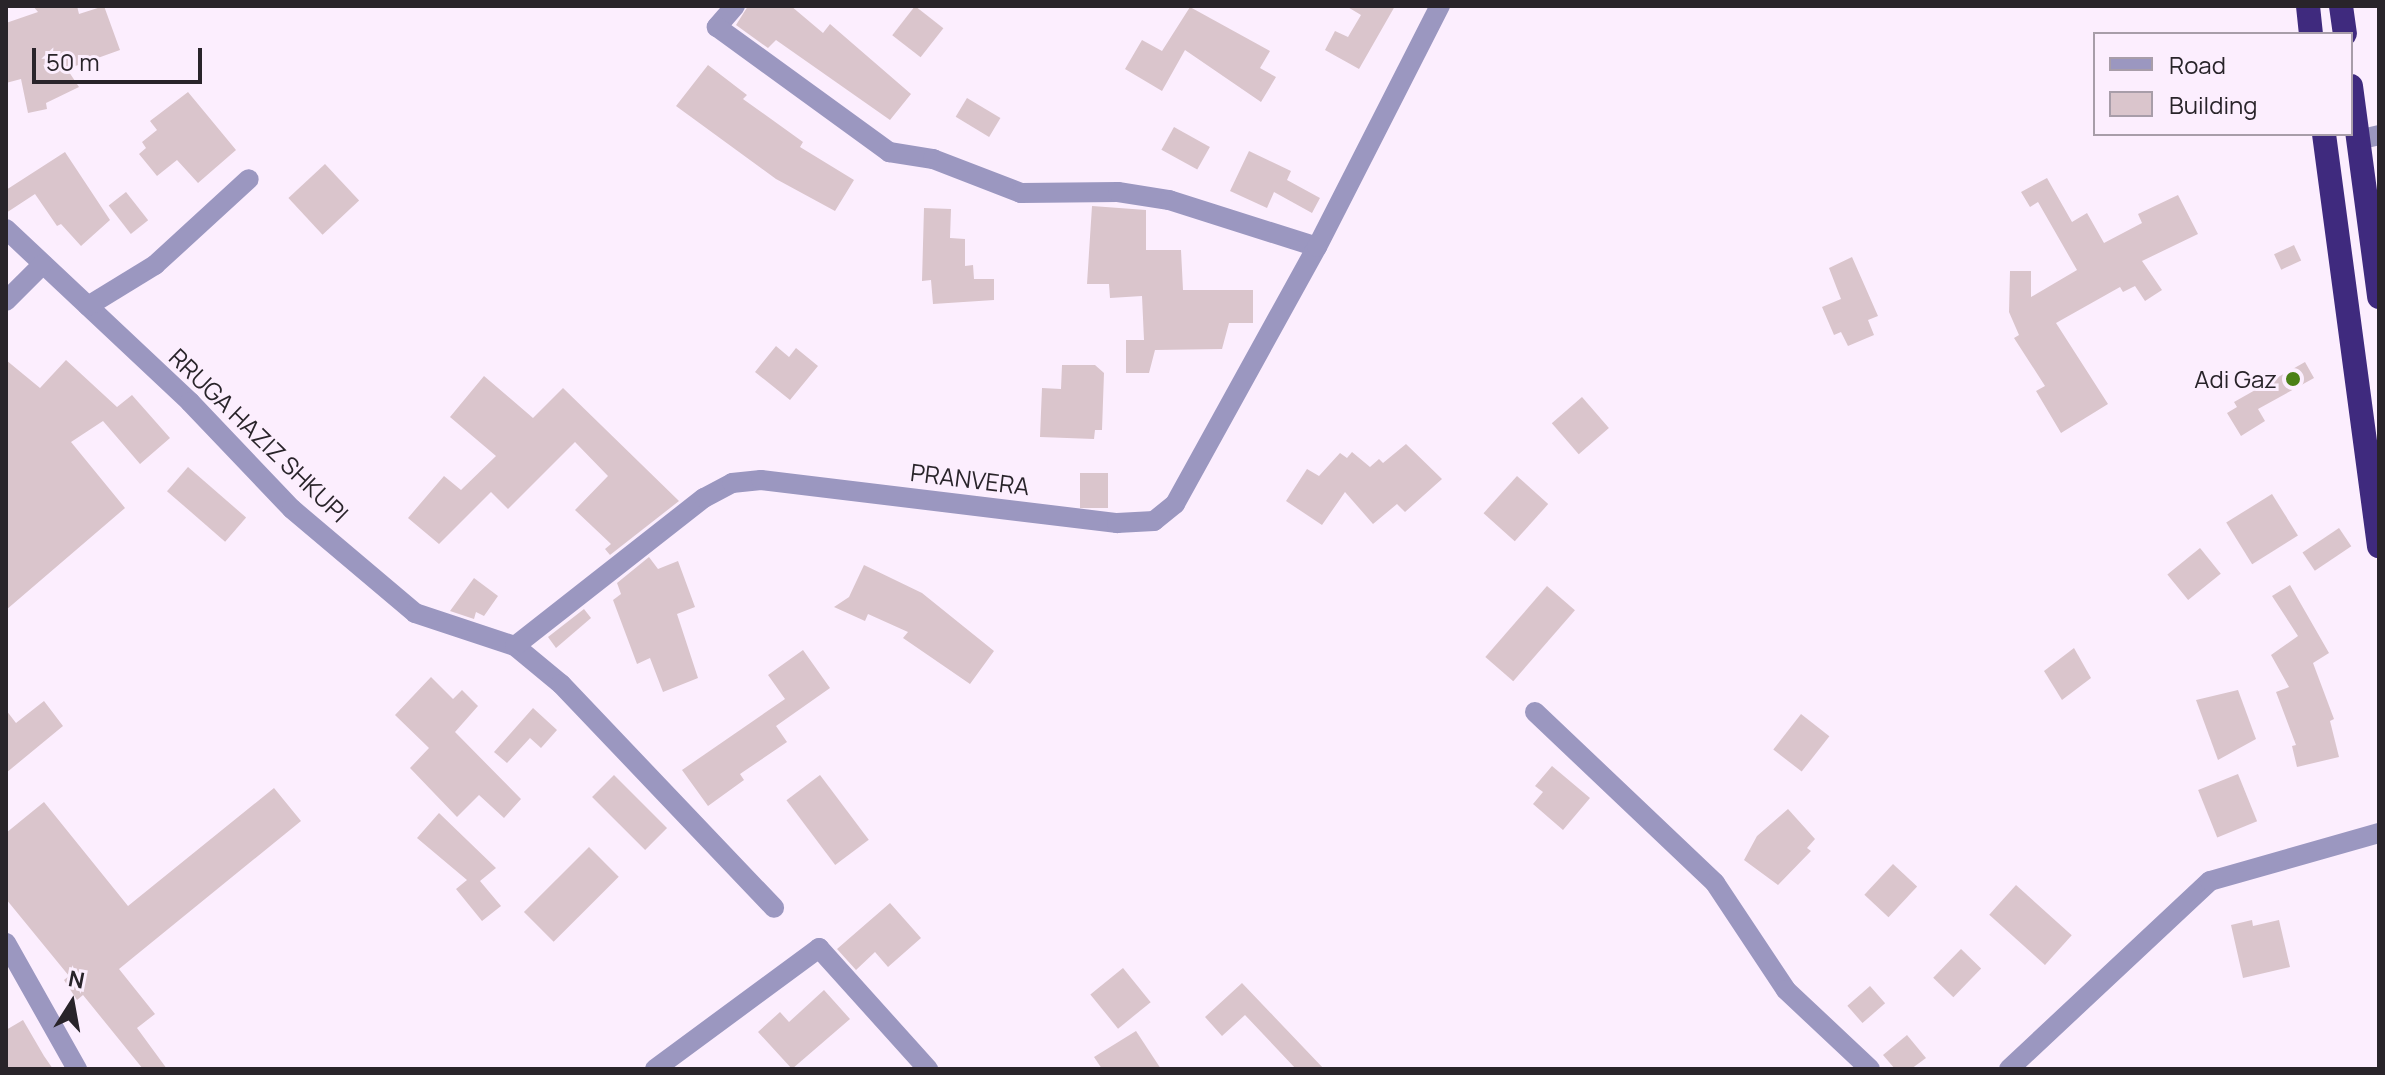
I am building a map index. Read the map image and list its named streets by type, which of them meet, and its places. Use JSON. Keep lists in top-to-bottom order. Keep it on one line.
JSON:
{"streets":{"street":["RRUGA HAZIZ SHKUPI","PRANVERA"]},"crossings":[["RRUGA HAZIZ SHKUPI","PRANVERA"]],"places":["Adi Gaz"],"legend":["Road","Building"],"scale_bar":"50 m","north":"top"}
